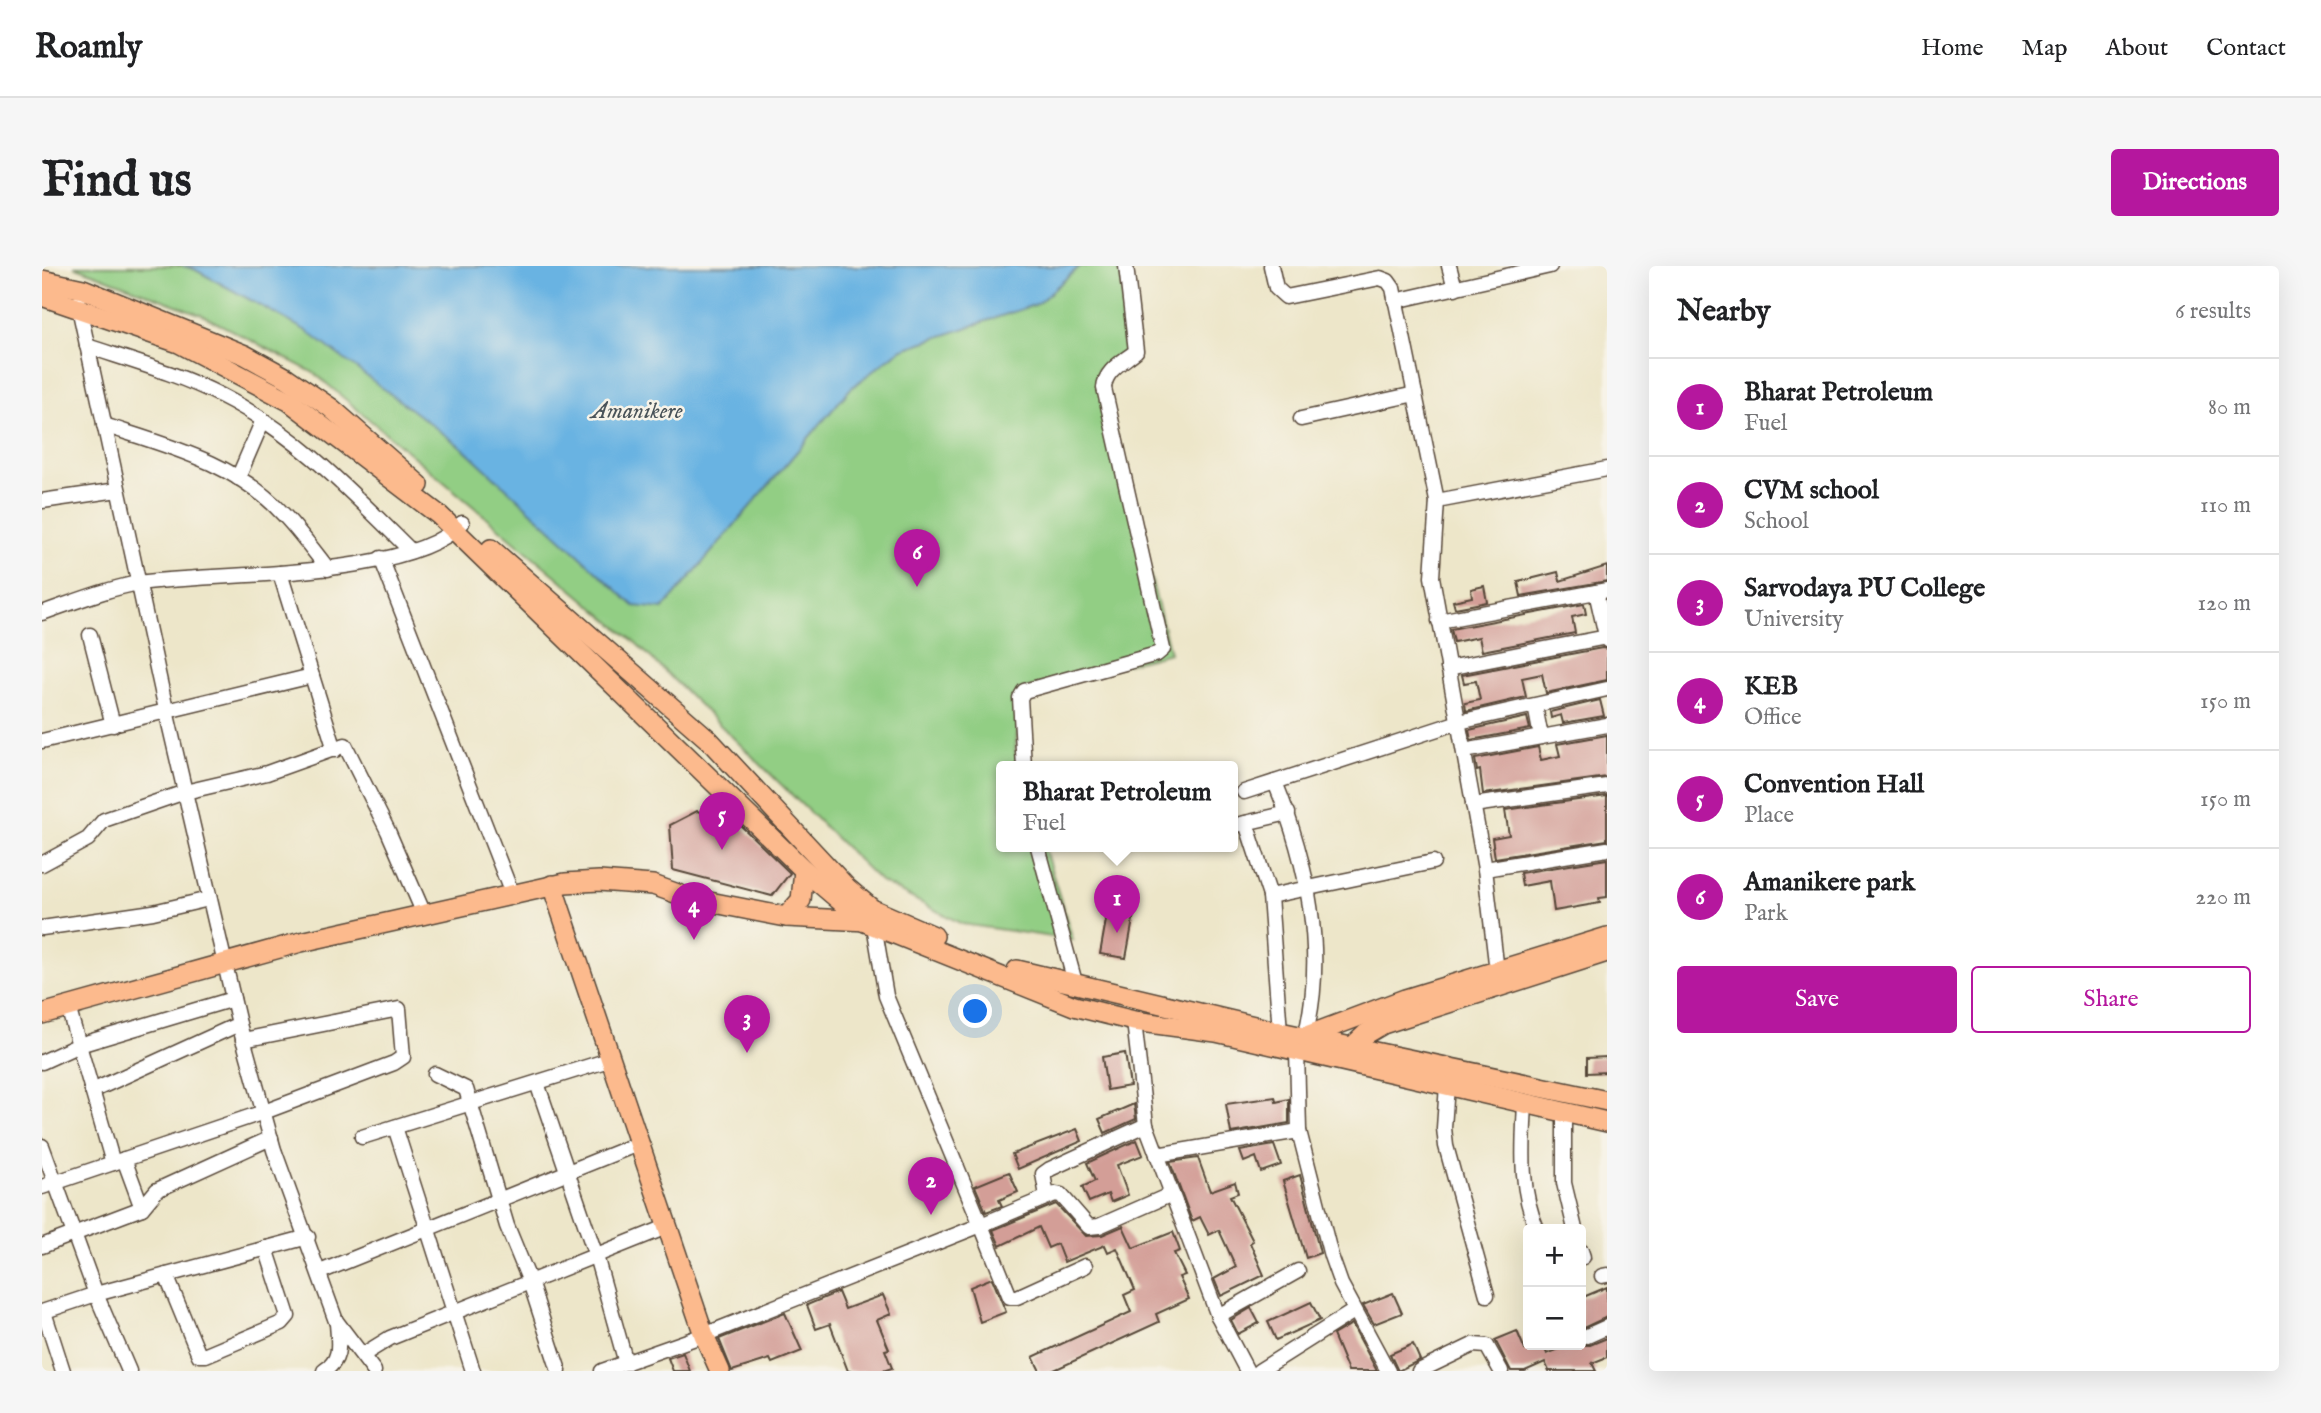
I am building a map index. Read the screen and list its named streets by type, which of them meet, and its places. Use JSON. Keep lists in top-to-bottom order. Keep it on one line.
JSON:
{"water":["Amanikere"],"page":{"header":"Roamly","nav":["Home","Map","About","Contact"],"buttons":["Directions",["Save","Share"]],"title":"Find us","heading":["Nearby","6 results"],"list":[{"mark":"1","name":"Bharat Petroleum","note":"Fuel","value":"80 m"},{"mark":"2","name":"CVM school","note":"School","value":"110 m"},{"mark":"3","name":"Sarvodaya PU College","note":"University","value":"120 m"},{"mark":"4","name":"KEB","note":"Office","value":"150 m"},{"mark":"5","name":"Convention Hall","note":"Place","value":"150 m"},{"mark":"6","name":"Amanikere park","note":"Park","value":"220 m"}],"pins":["6","5","1","4","3","2"],"popup":["Bharat Petroleum","Fuel"],"map_buttons":["+","−"]}}
